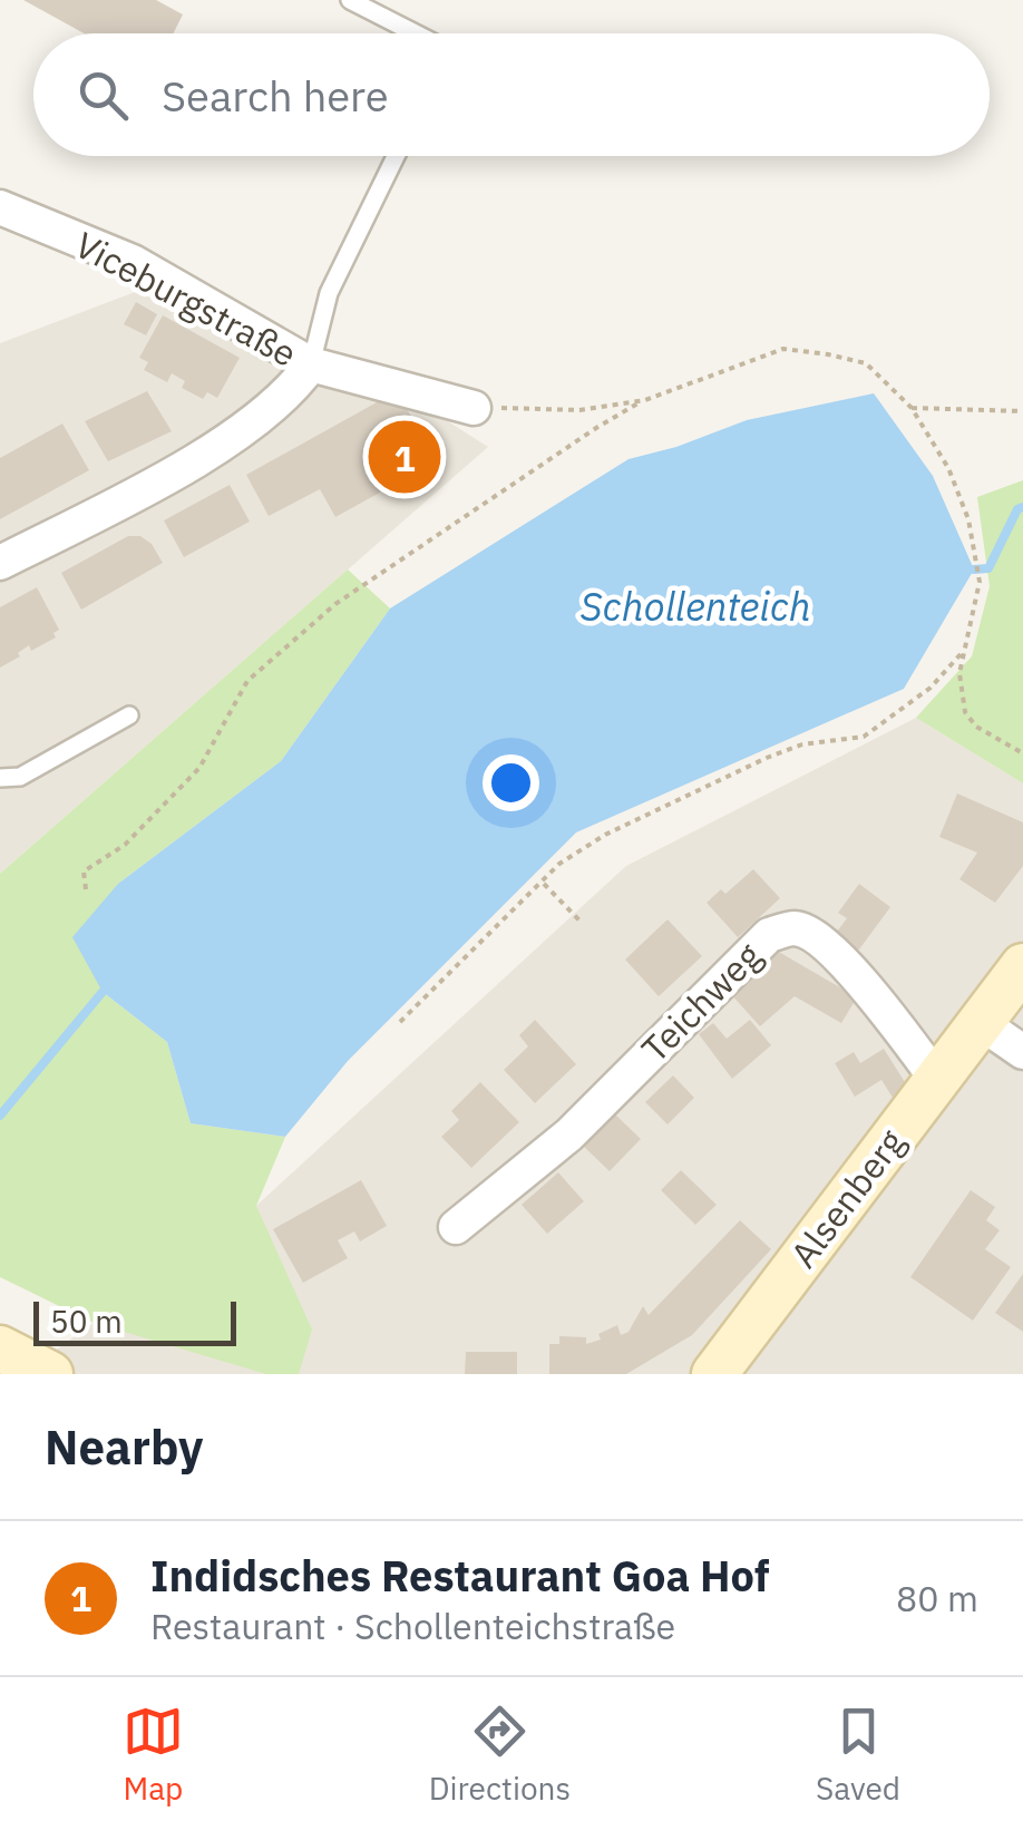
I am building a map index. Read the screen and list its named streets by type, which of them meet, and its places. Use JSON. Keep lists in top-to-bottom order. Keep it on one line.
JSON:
{"streets":{"street":["Viceburgstraße","Teichweg","Alsenberg"]},"crossings":[["Teichweg","Alsenberg"]],"water":["Schollenteich"],"scale_bar":"50 m","page":{"search":"Search here","pins":"1","scale":"50 m","heading":"Nearby","list":[{"mark":"1","name":"Indidsches Restaurant Goa Hof","note":"Restaurant · Schollenteichstraße","value":"80 m"}],"nav":["Map","Directions","Saved"]}}
